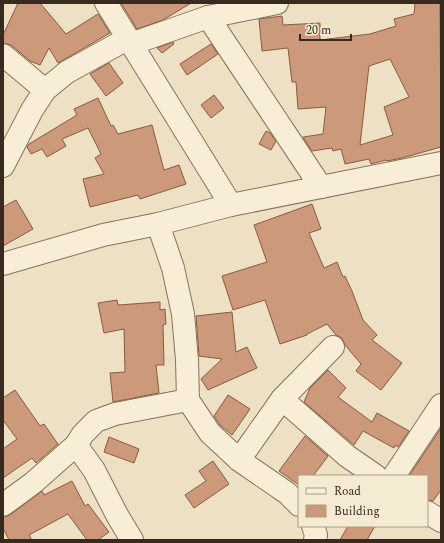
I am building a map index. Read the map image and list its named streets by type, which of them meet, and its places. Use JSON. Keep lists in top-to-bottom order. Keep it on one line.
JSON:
{"legend":["Road","Building"],"scale_bar":"20 m"}
